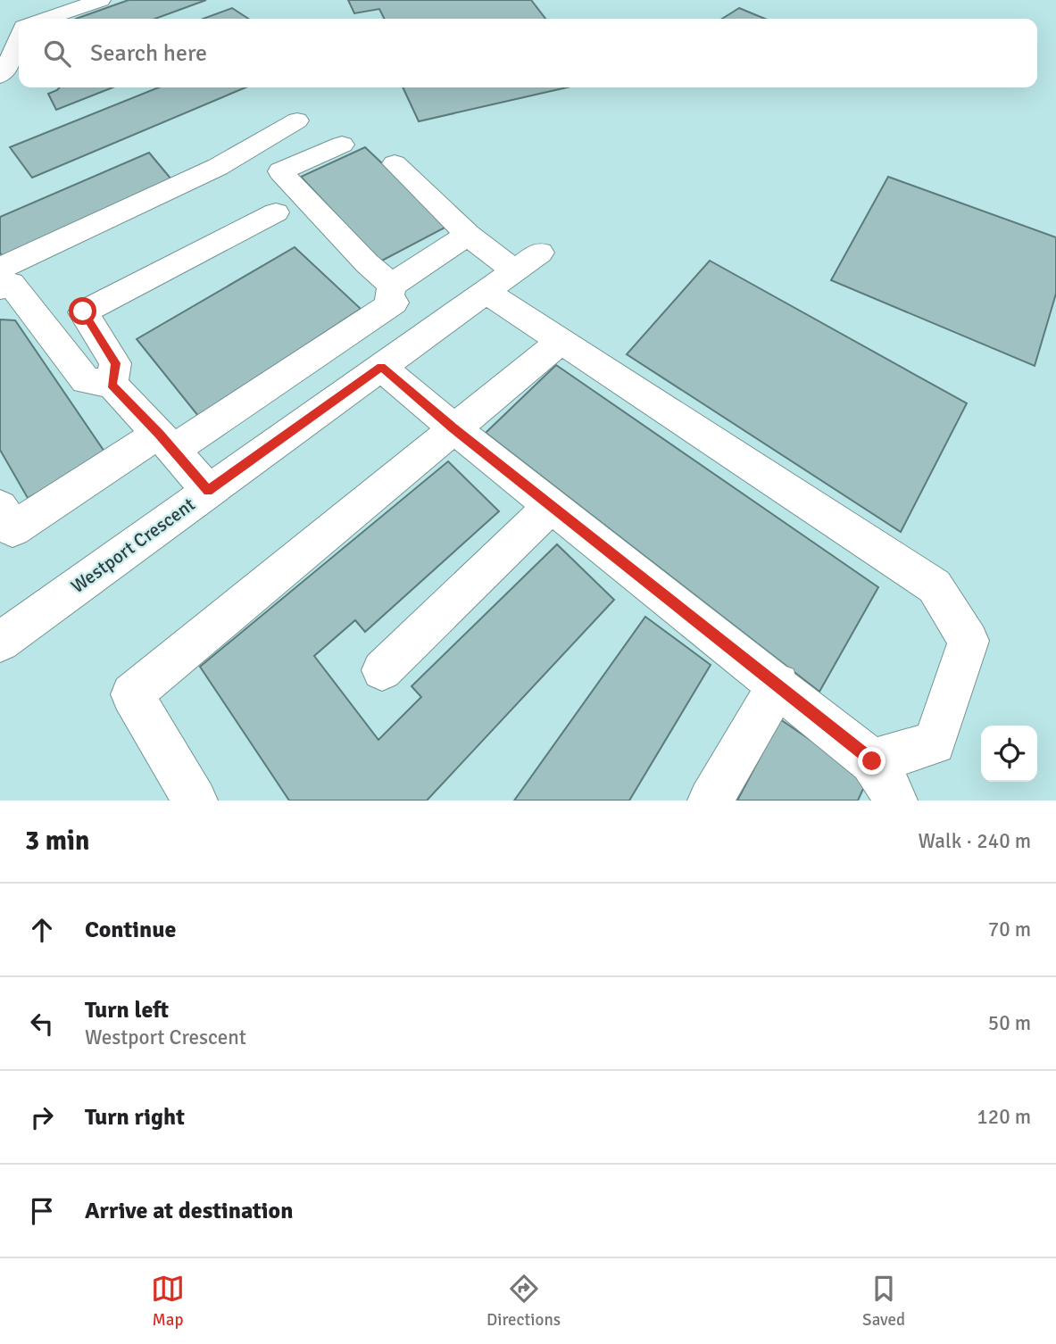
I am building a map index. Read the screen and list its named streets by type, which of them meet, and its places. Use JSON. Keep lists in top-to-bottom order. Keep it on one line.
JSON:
{"streets":{"street":["Westport Crescent"]},"page":{"search":"Search here","heading":["3 min","Walk · 240 m"],"list":[["Continue","70 m"],["Turn left","Westport Crescent","50 m"],["Turn right","120 m"],"Arrive at destination"],"nav":["Map","Directions","Saved"]}}
